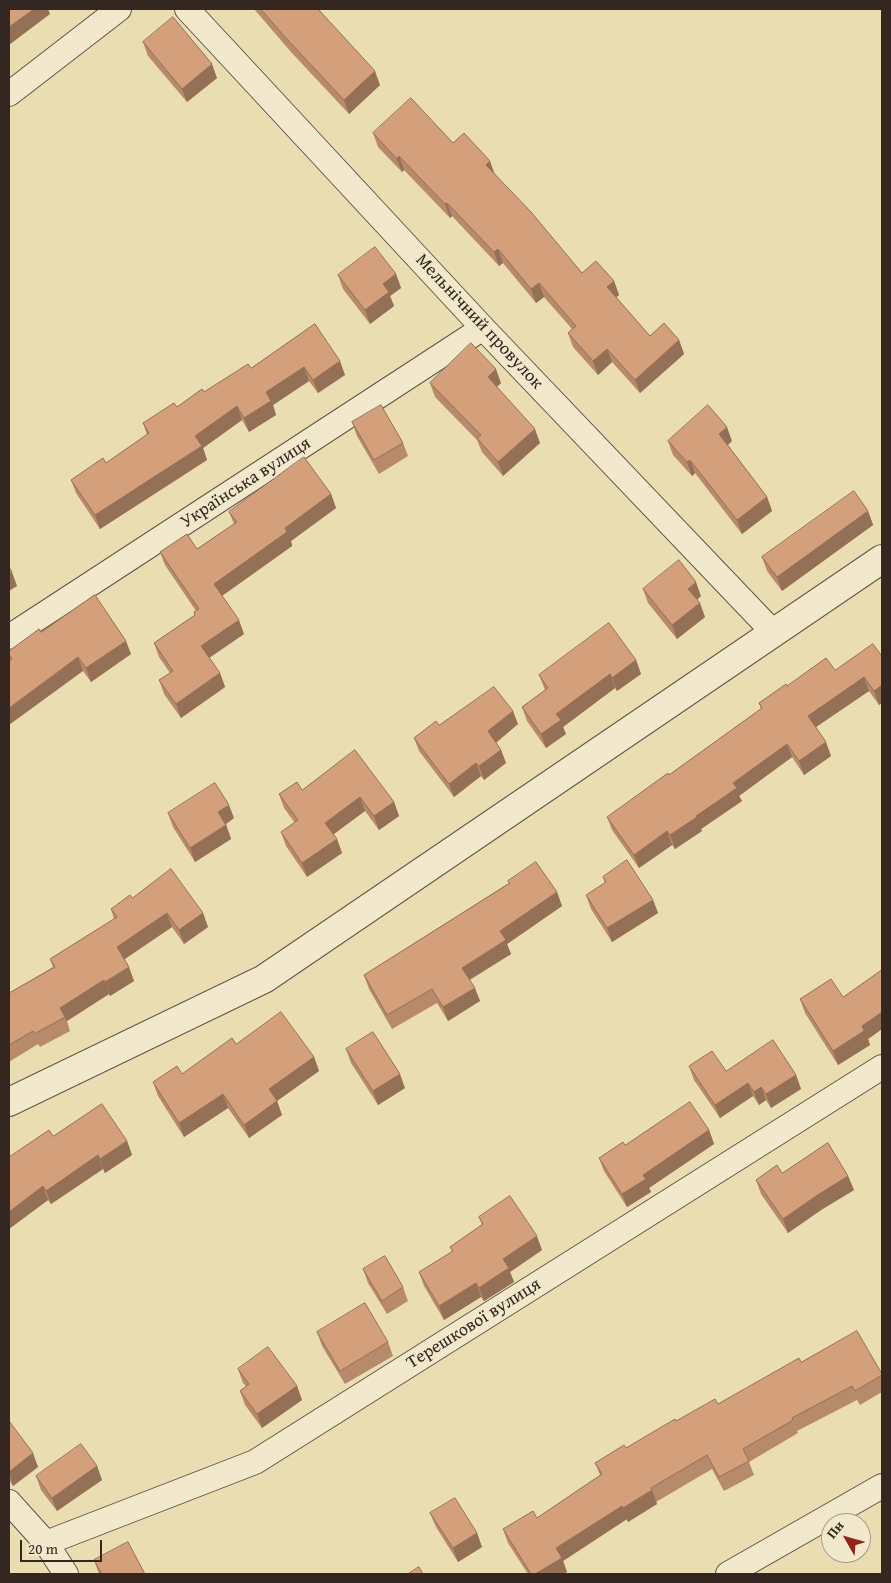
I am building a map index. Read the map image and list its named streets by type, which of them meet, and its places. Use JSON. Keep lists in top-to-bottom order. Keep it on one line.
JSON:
{"streets":{"street":["Мельнiчний провулок","Українська вулиця","Терешкової вулиця"]},"crossings":[["Мельнiчний провулок","Українська вулиця"]],"scale_bar":"20 m","north":"top left"}
